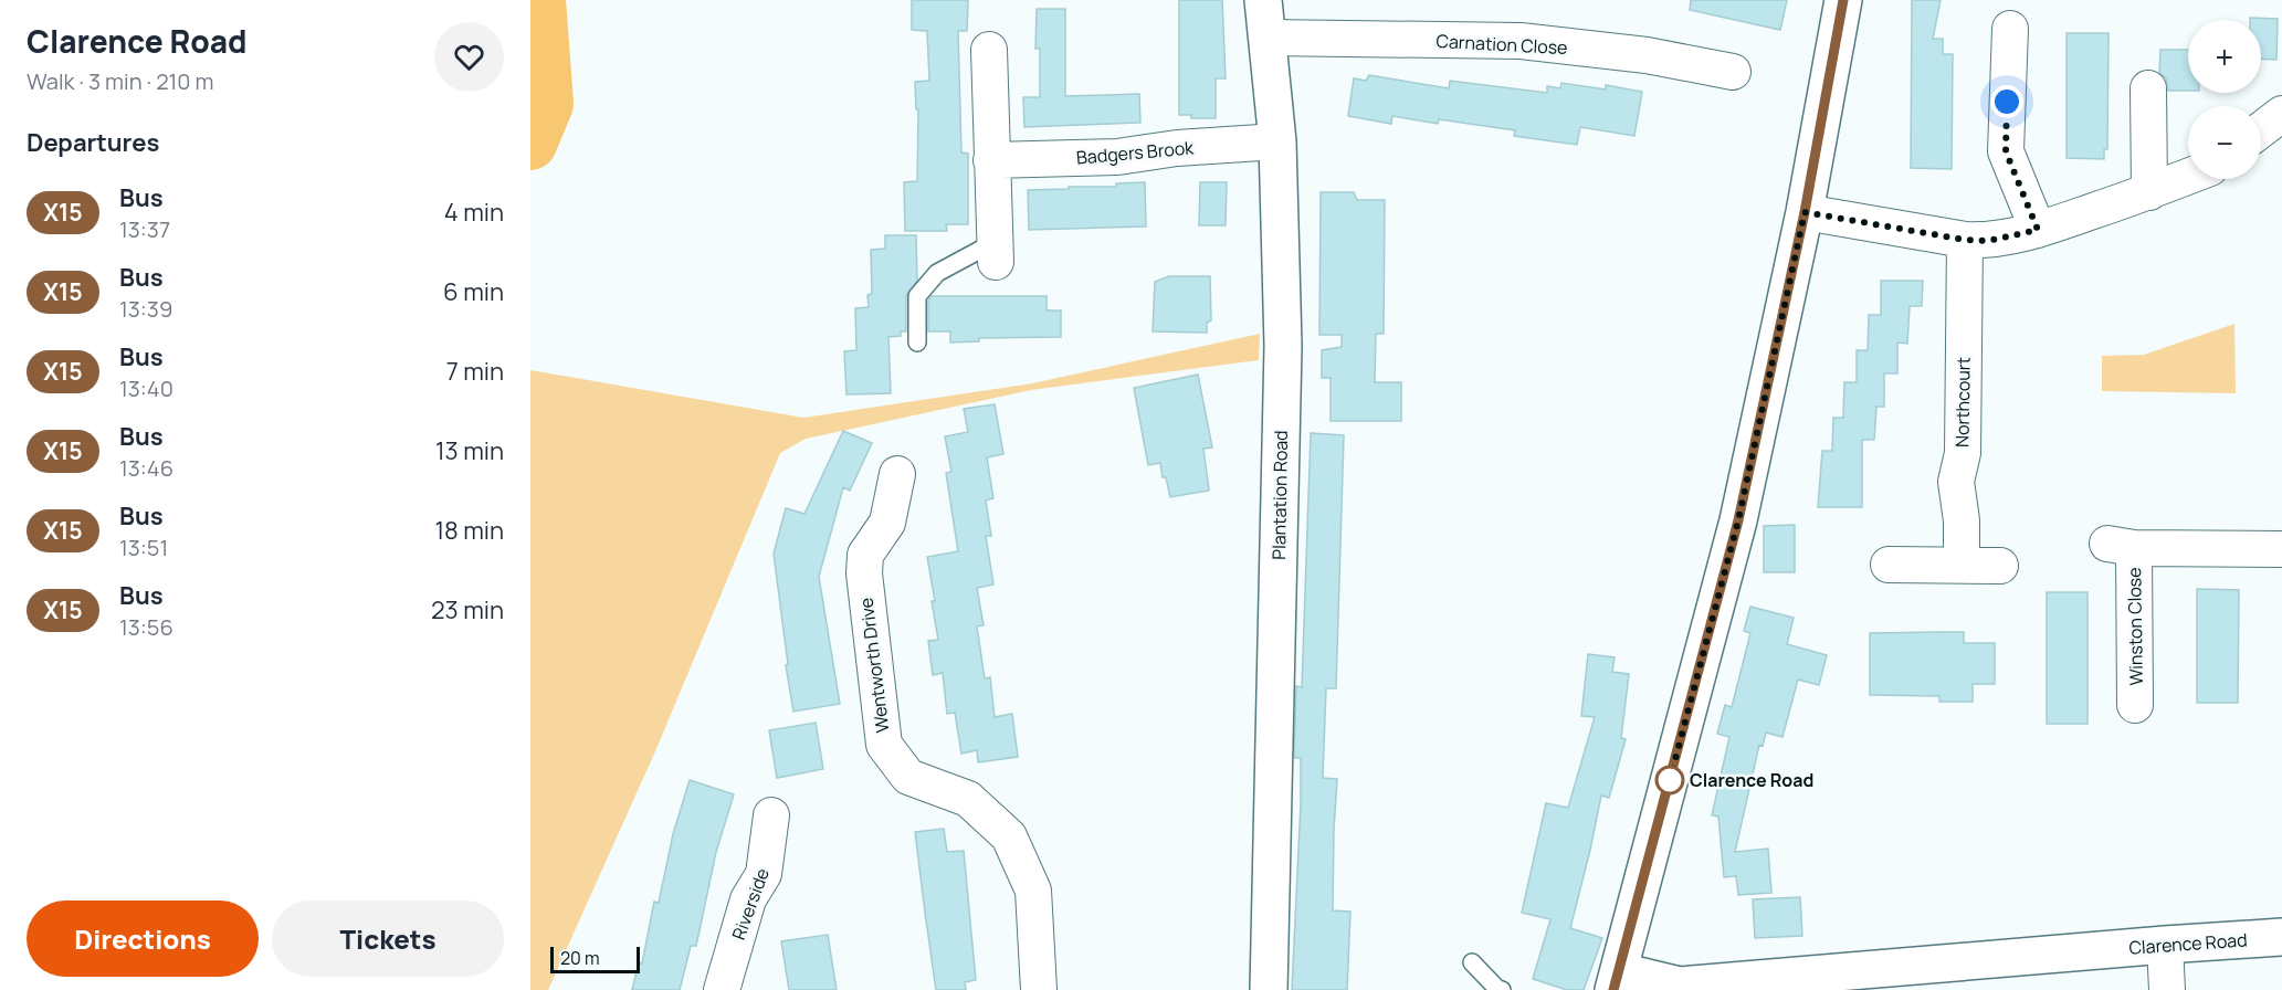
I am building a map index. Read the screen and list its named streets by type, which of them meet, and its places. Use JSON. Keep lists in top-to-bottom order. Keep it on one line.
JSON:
{"streets":{"street":["Carnation Close","Badgers Brook","Northcourt","Plantation Road","Winston Close","Wentworth Drive","Riverside","Clarence Road"]},"crossings":[["Carnation Close","Plantation Road"],["Badgers Brook","Plantation Road"]],"places":["Clarence Road"],"lines":["bus line X15"],"scale_bar":"20 m","page":{"heading":[["Clarence Road","Walk · 3 min · 210 m"],"Departures"],"map_buttons":["+","−"],"list":[{"mark":"X15","name":"Bus","note":"13:37","value":"4 min"},{"mark":"X15","name":"Bus","note":"13:39","value":"6 min"},{"mark":"X15","name":"Bus","note":"13:40","value":"7 min"},{"mark":"X15","name":"Bus","note":"13:46","value":"13 min"},{"mark":"X15","name":"Bus","note":"13:51","value":"18 min"},{"mark":"X15","name":"Bus","note":"13:56","value":"23 min"}],"buttons":["Directions","Tickets"],"scale":"20 m"}}
